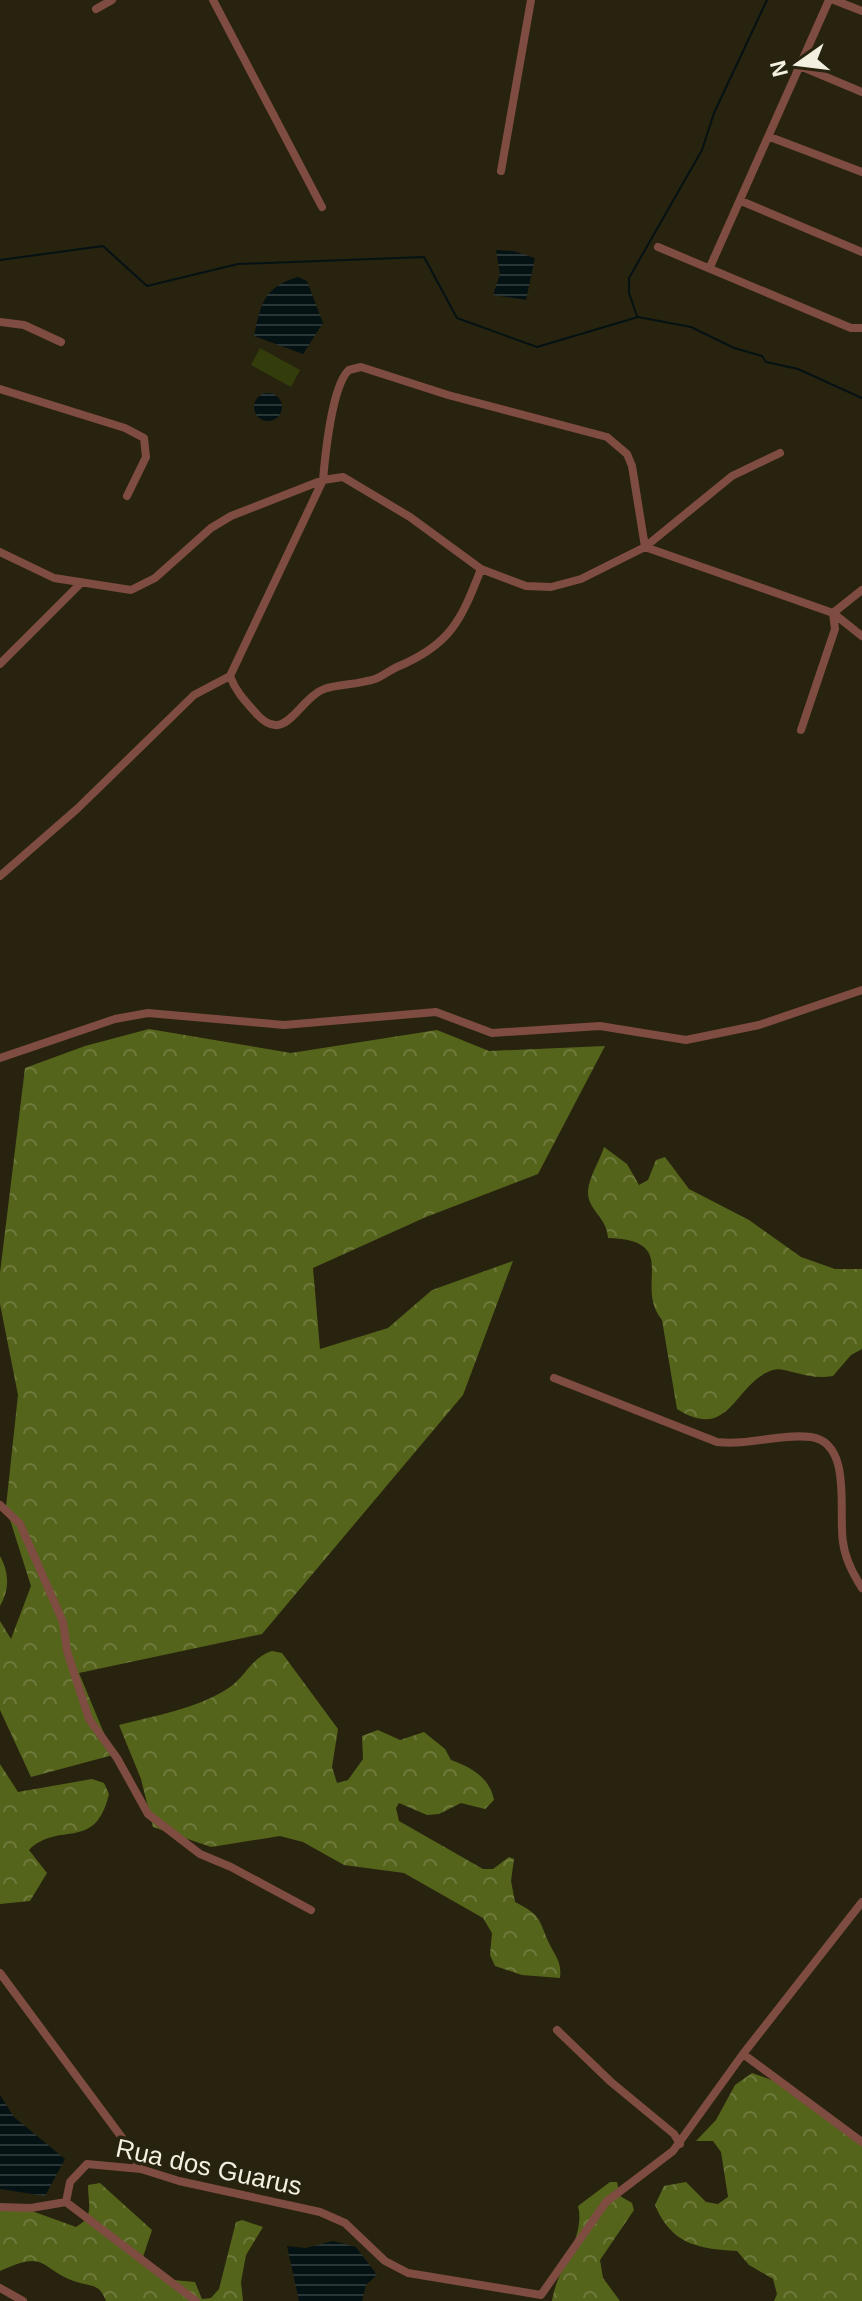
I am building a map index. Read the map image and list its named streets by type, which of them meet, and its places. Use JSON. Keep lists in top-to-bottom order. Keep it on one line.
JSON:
{"streets":{"street":["Rua dos Guarus"]},"north":"left"}
